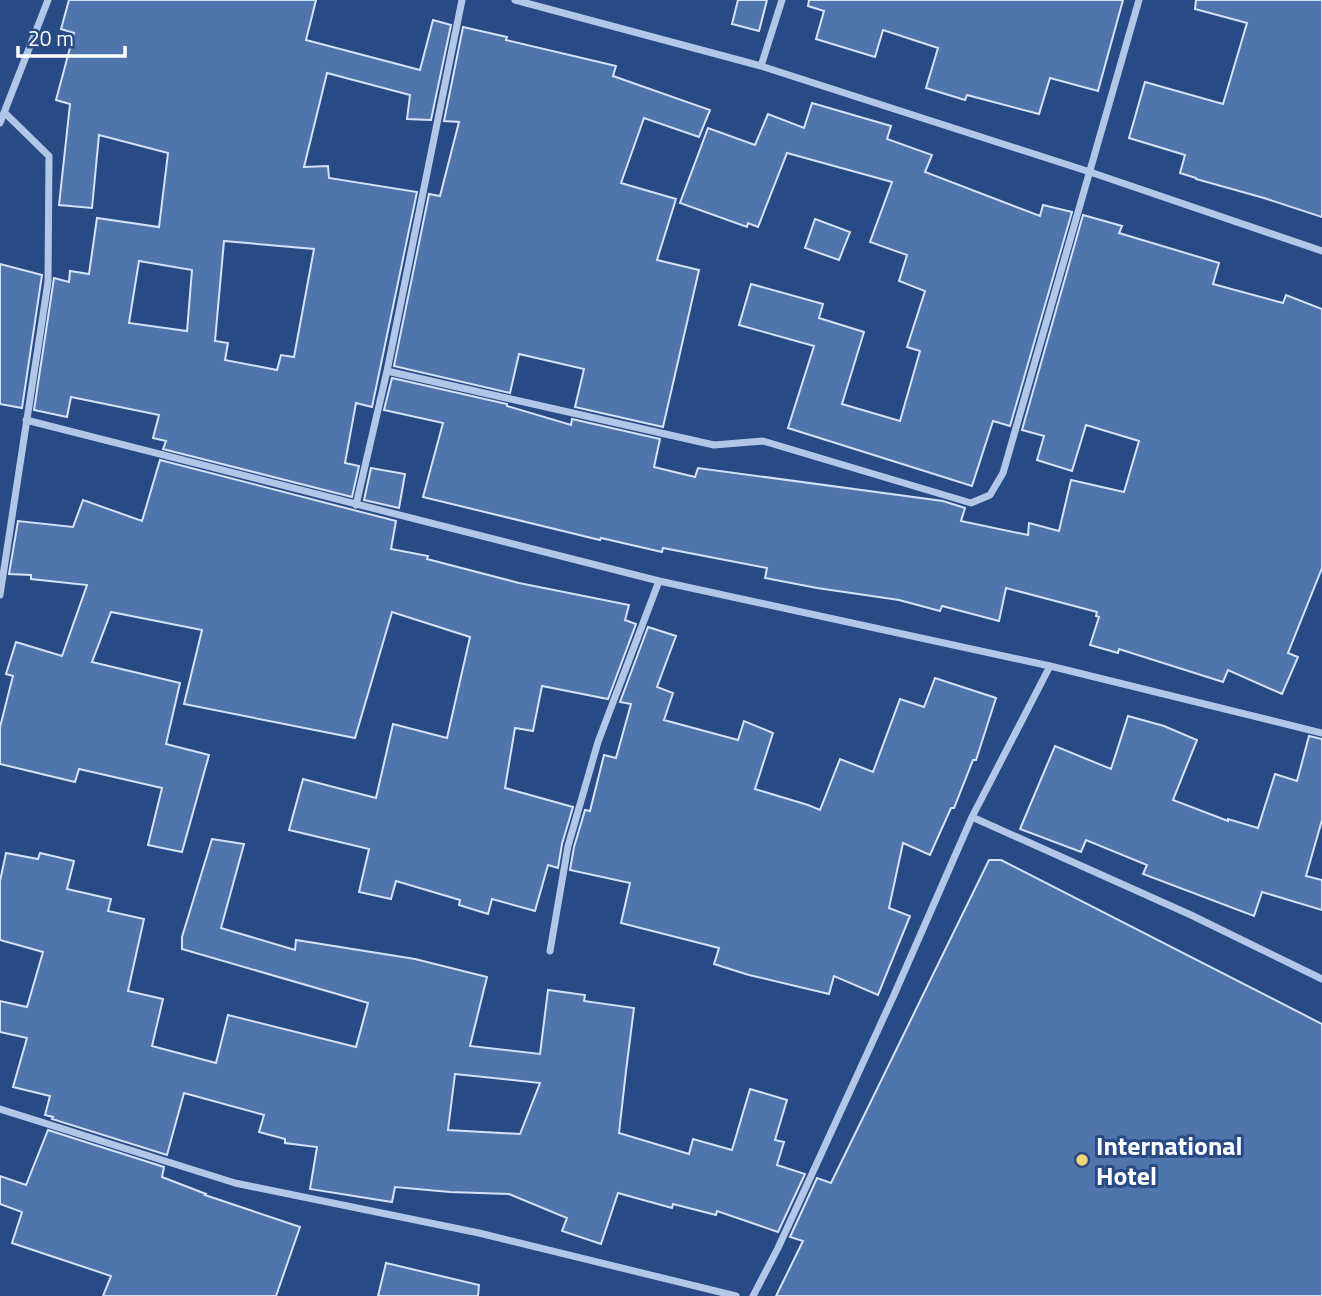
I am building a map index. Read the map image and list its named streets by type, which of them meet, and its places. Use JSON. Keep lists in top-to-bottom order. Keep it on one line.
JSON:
{"places":["International Hotel"],"scale_bar":"20 m"}
